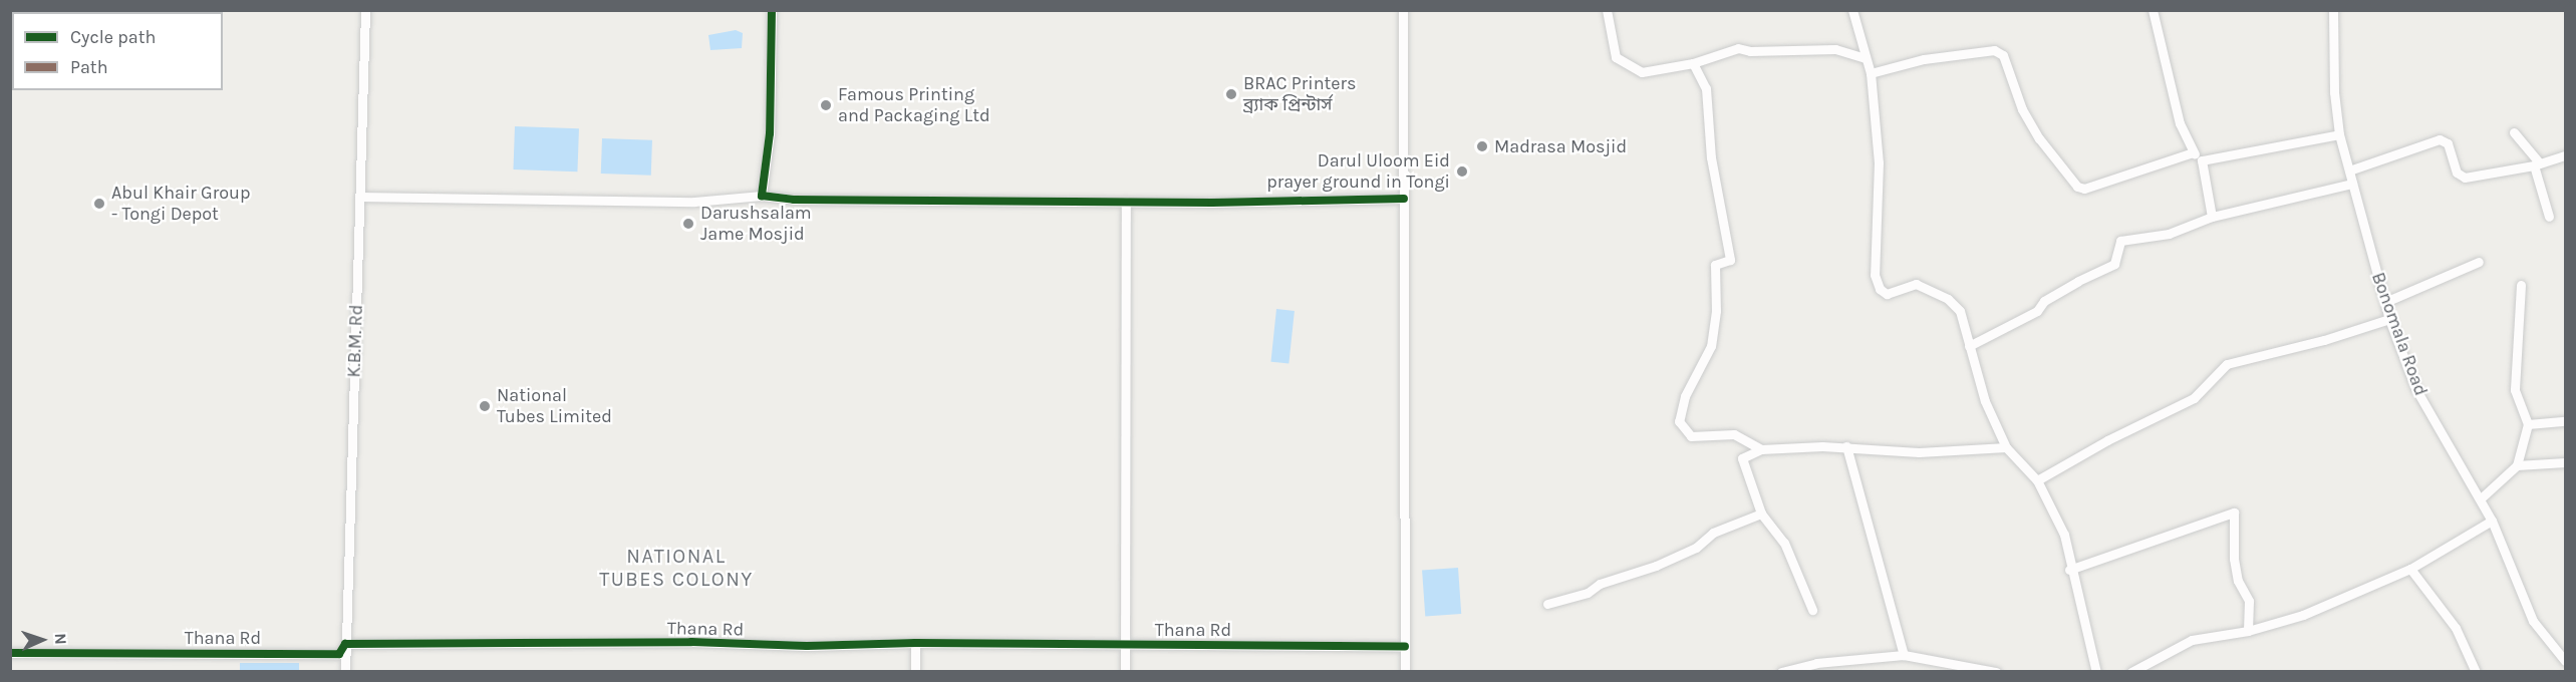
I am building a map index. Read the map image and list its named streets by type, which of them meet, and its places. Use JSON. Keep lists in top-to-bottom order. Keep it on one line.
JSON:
{"streets":{"street":["Bonomala Road","K.B.M. Rd","Thana Rd"]},"crossings":[["K.B.M. Rd","Thana Rd"]],"districts":["NATIONAL TUBES COLONY"],"places":["BRAC Printers ব্র্যাক প্রিন্টার্স","Famous Printing and Packaging Ltd","Madrasa Mosjid","Darul Uloom Eid prayer ground in Tongi","Abul Khair Group - Tongi Depot","Darushsalam Jame Mosjid","National Tubes Limited"],"legend":["Cycle path","Path"],"north":"right"}
